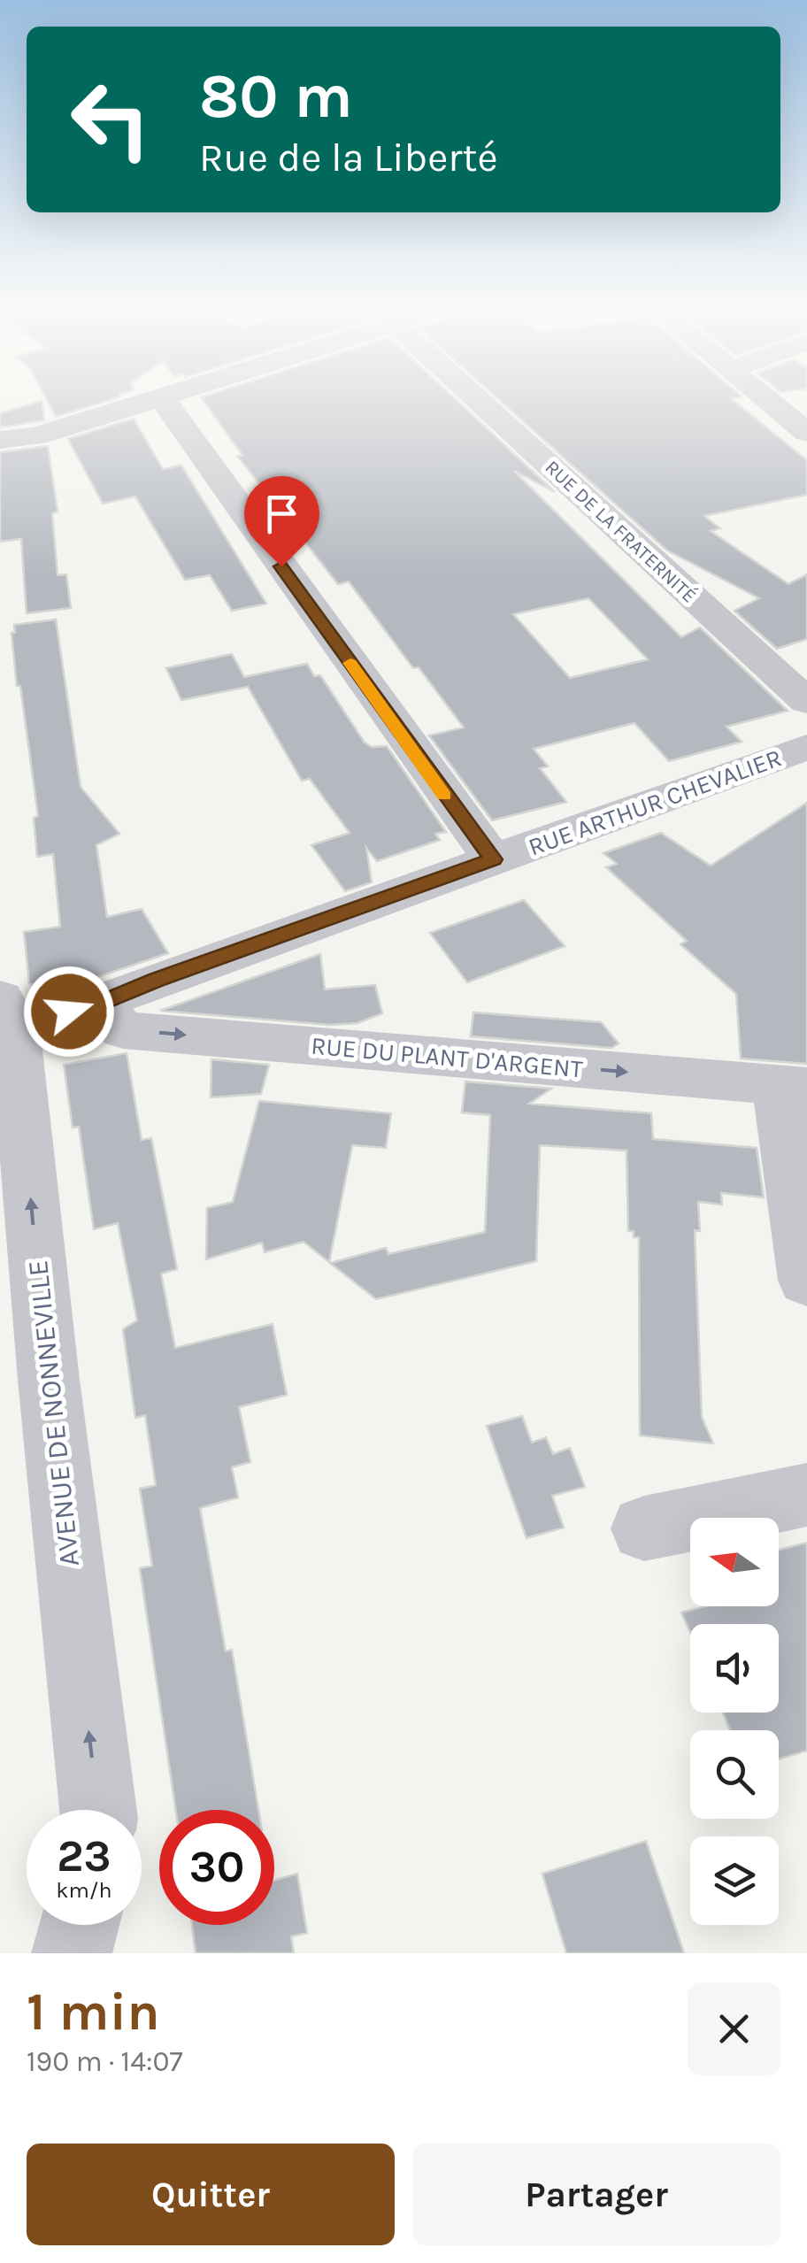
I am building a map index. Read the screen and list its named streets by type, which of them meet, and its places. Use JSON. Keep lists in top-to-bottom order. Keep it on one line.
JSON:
{"streets":{"street":["RUE DE LA FRATERNITÉ","RUE ARTHUR CHEVALIER","RUE DU PLANT D'ARGENT","AVENUE DE NONNEVILLE"]},"crossings":[["RUE ARTHUR CHEVALIER","RUE DU PLANT D'ARGENT"],["RUE ARTHUR CHEVALIER","AVENUE DE NONNEVILLE"]],"one_way":["RUE DU PLANT D'ARGENT","AVENUE DE NONNEVILLE"],"north":"left","page":{"turn":["80 m","Rue de la Liberté"],"speed":"23 km/h","limit":"30","heading":["1 min","190 m · 14:07"],"buttons":["Quitter","Partager"]}}
